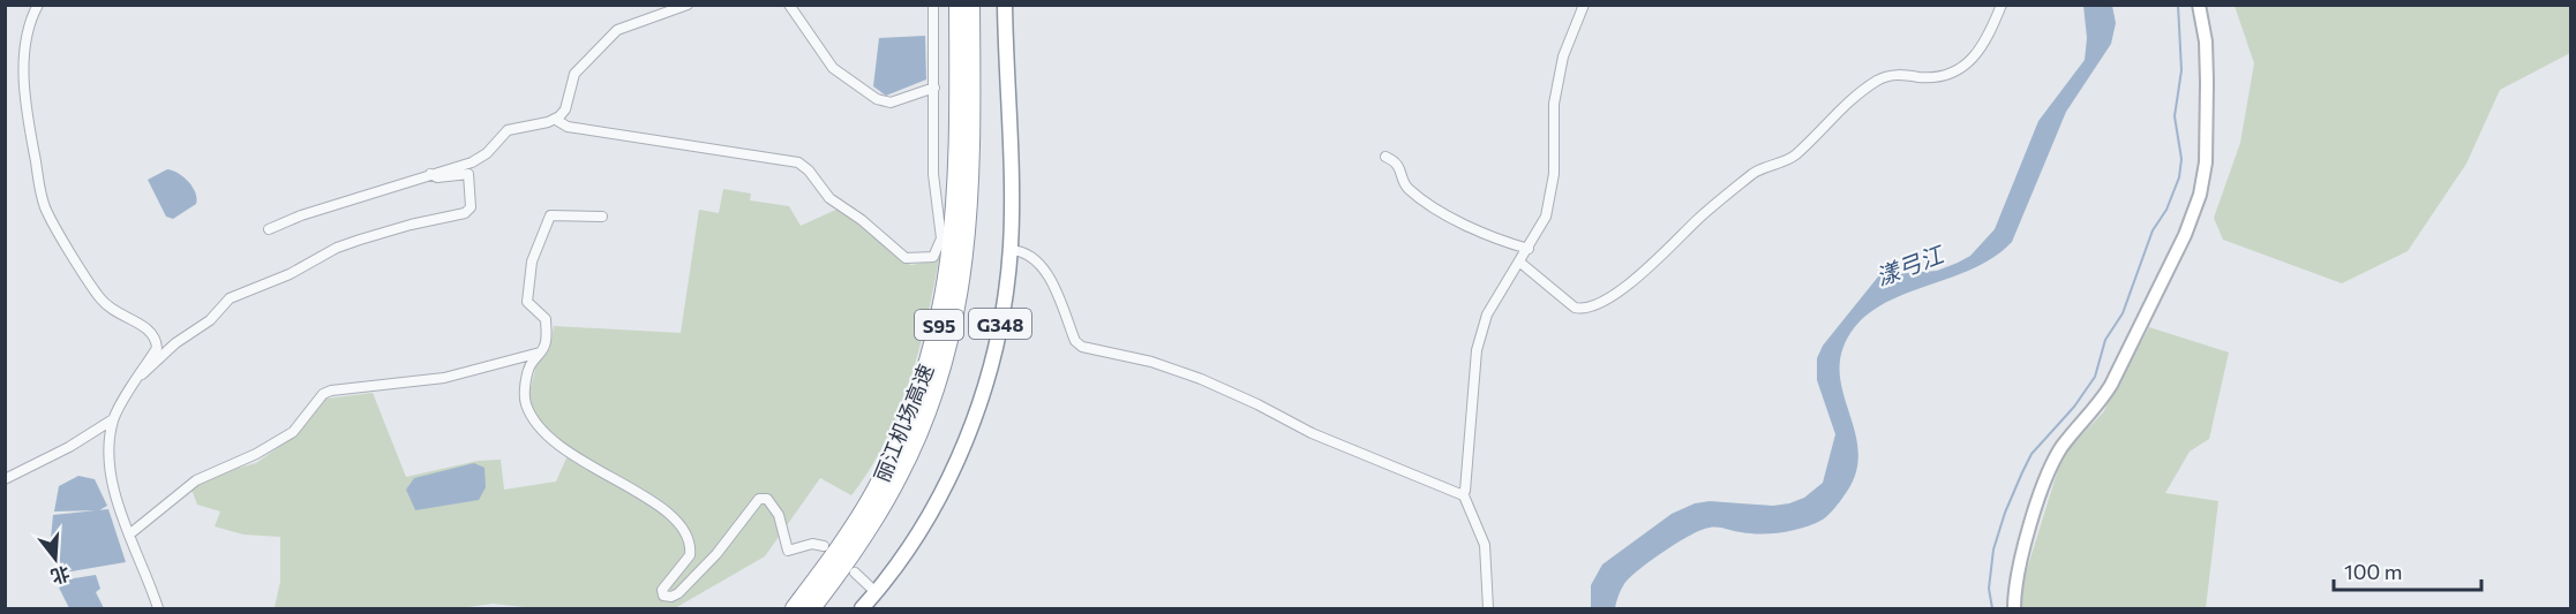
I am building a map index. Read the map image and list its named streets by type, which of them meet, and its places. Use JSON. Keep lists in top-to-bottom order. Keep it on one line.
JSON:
{"streets":{"highway":["G348","S95","丽江机场高速"]},"water":["漾弓江"],"scale_bar":"100 m","north":"bottom"}
